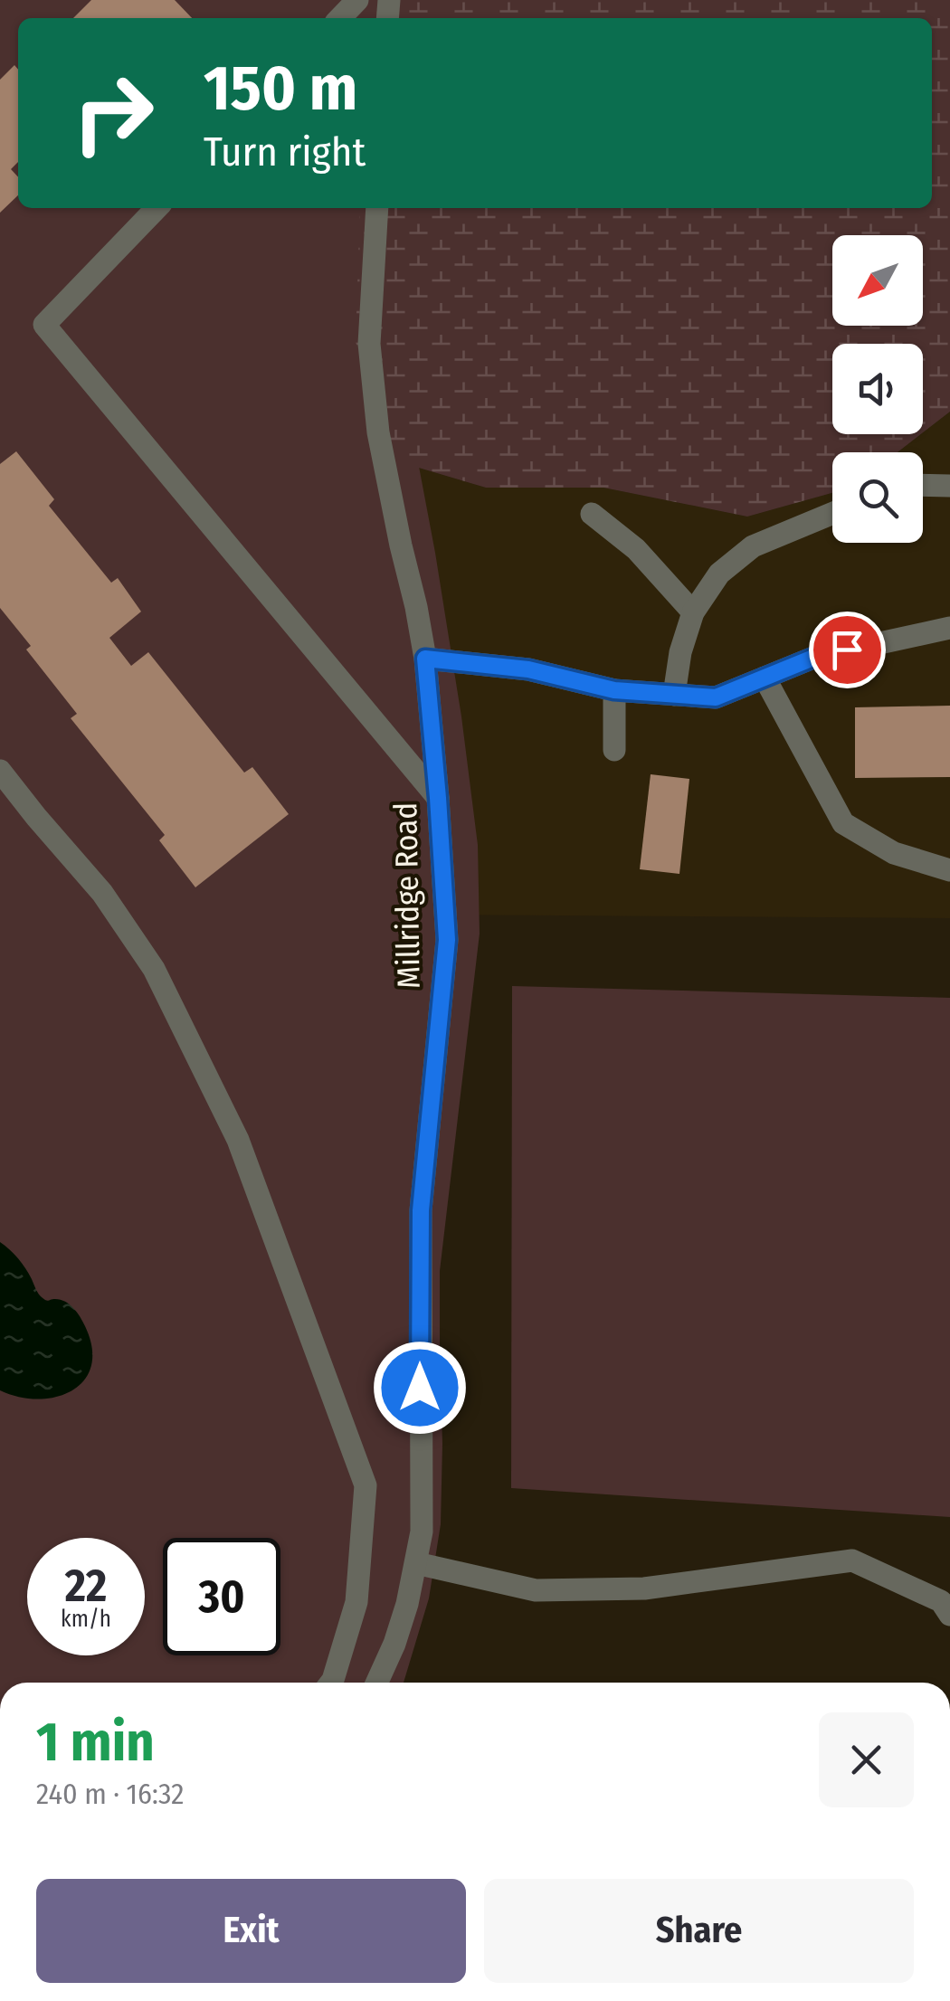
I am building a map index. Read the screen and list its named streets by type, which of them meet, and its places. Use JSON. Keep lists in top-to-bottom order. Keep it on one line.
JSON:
{"streets":{"street":["Millridge Road"]},"north":"bottom left","page":{"turn":["150 m","Turn right"],"speed":"22 km/h","limit":"30","heading":["1 min","240 m · 16:32"],"buttons":["Exit","Share"]}}
